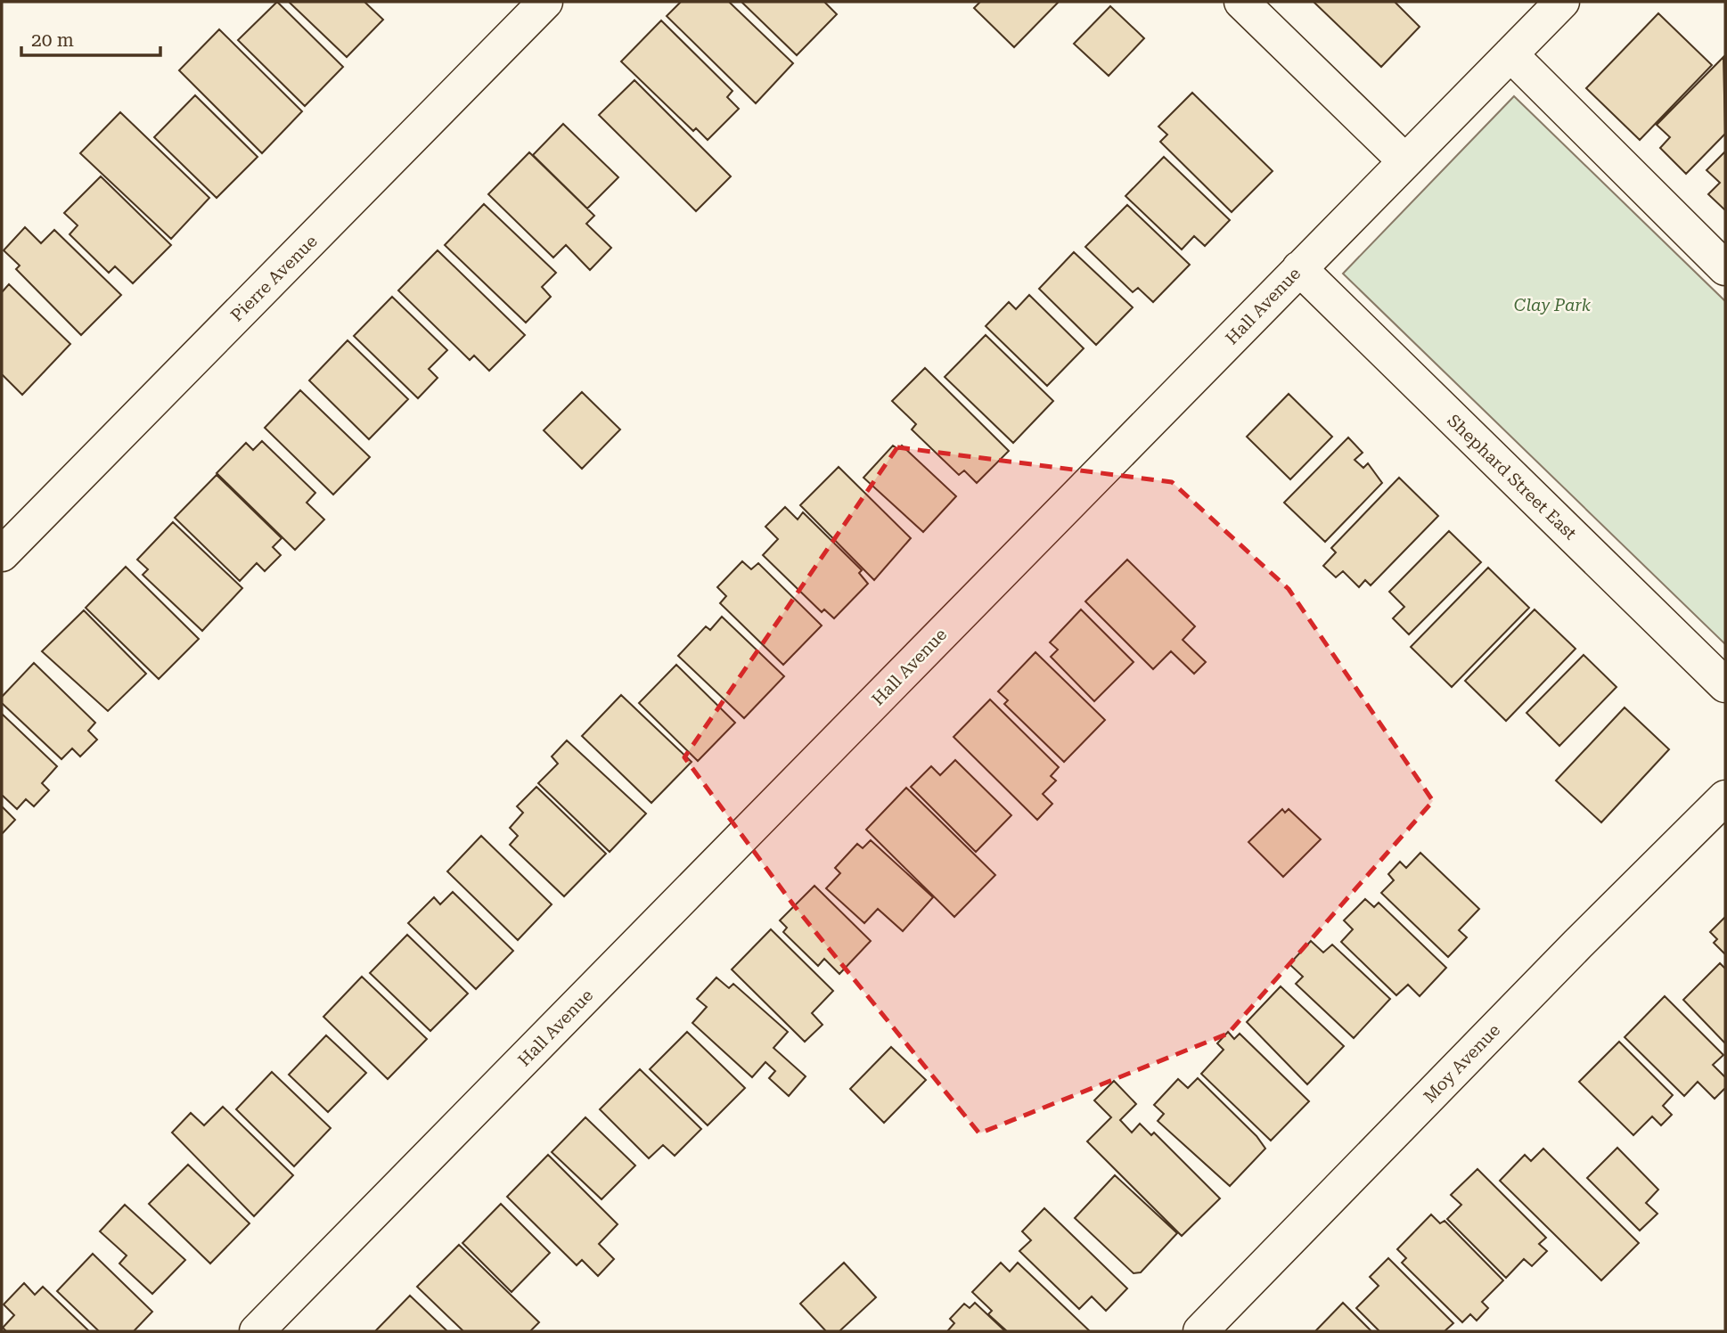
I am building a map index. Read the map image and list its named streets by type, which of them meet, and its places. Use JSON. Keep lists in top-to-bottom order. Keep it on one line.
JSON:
{"streets":{"street":["Pierre Avenue","Hall Avenue","Shephard Street East","Moy Avenue"]},"crossings":[["Hall Avenue","Shephard Street East"]],"parks":["Clay Park"],"scale_bar":"20 m"}
